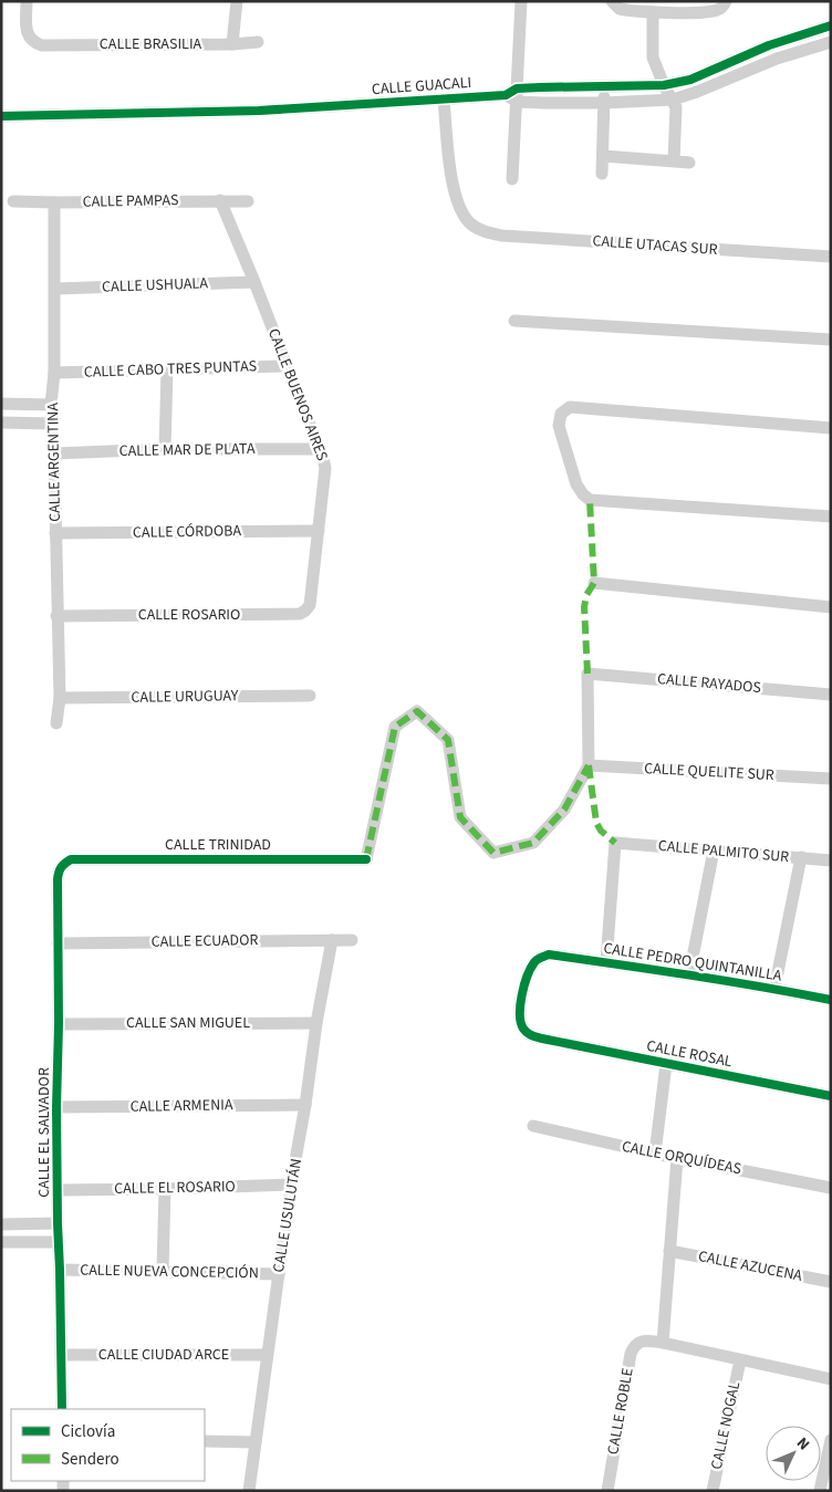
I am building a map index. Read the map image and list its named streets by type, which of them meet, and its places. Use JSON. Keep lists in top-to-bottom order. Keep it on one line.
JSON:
{"streets":{"street":["CALLE BRASILIA","CALLE GUACALI","CALLE PAMPAS","CALLE UTACAS SUR","CALLE USHUALA","CALLE CABO TRES PUNTAS","CALLE BUENOS AIRES","CALLE MAR DE PLATA","CALLE ARGENTINA","CALLE CÓRDOBA","CALLE ROSARIO","CALLE RAYADOS","CALLE URUGUAY","CALLE QUELITE SUR","CALLE TRINIDAD","CALLE PALMITO SUR","CALLE ECUADOR","CALLE PEDRO QUINTANILLA","CALLE SAN MIGUEL","CALLE ROSAL","CALLE ARMENIA","CALLE EL SALVADOR","CALLE ORQUÍDEAS","CALLE EL ROSARIO","CALLE USULUTÁN","CALLE AZUCENA","CALLE NUEVA CONCEPCIÓN","CALLE CIUDAD ARCE","CALLE ROBLE","CALLE NOGAL"]},"crossings":[["CALLE GUACALI","CALLE UTACAS SUR"],["CALLE PAMPAS","CALLE BUENOS AIRES"],["CALLE PAMPAS","CALLE ARGENTINA"],["CALLE USHUALA","CALLE BUENOS AIRES"],["CALLE USHUALA","CALLE ARGENTINA"],["CALLE CABO TRES PUNTAS","CALLE BUENOS AIRES"],["CALLE CABO TRES PUNTAS","CALLE ARGENTINA"],["CALLE BUENOS AIRES","CALLE MAR DE PLATA"],["CALLE BUENOS AIRES","CALLE CÓRDOBA"],["CALLE BUENOS AIRES","CALLE ROSARIO"],["CALLE MAR DE PLATA","CALLE ARGENTINA"],["CALLE ARGENTINA","CALLE CÓRDOBA"],["CALLE ARGENTINA","CALLE ROSARIO"],["CALLE ARGENTINA","CALLE URUGUAY"],["CALLE RAYADOS","CALLE QUELITE SUR"],["CALLE RAYADOS","CALLE TRINIDAD"],["CALLE QUELITE SUR","CALLE TRINIDAD"],["CALLE TRINIDAD","CALLE EL SALVADOR"],["CALLE PALMITO SUR","CALLE PEDRO QUINTANILLA"],["CALLE ECUADOR","CALLE EL SALVADOR"],["CALLE ECUADOR","CALLE USULUTÁN"],["CALLE PEDRO QUINTANILLA","CALLE ROSAL"],["CALLE SAN MIGUEL","CALLE EL SALVADOR"],["CALLE SAN MIGUEL","CALLE USULUTÁN"],["CALLE ARMENIA","CALLE EL SALVADOR"],["CALLE ARMENIA","CALLE USULUTÁN"],["CALLE EL SALVADOR","CALLE EL ROSARIO"],["CALLE EL SALVADOR","CALLE NUEVA CONCEPCIÓN"],["CALLE EL SALVADOR","CALLE CIUDAD ARCE"],["CALLE EL ROSARIO","CALLE USULUTÁN"],["CALLE USULUTÁN","CALLE NUEVA CONCEPCIÓN"],["CALLE USULUTÁN","CALLE CIUDAD ARCE"]],"legend":["Ciclovía","Sendero"],"north":"top right"}
